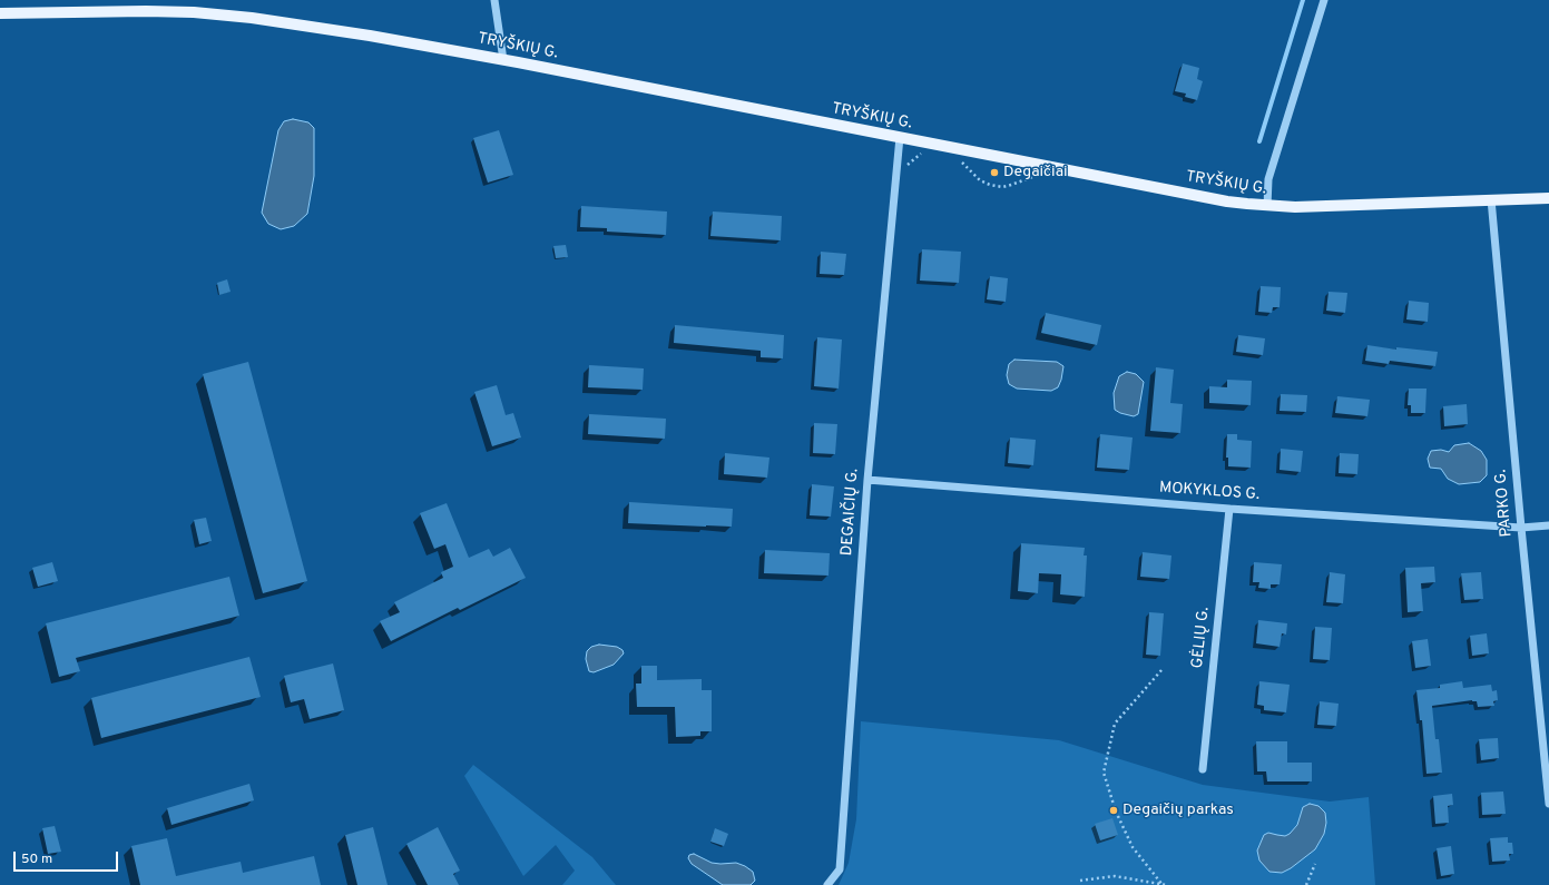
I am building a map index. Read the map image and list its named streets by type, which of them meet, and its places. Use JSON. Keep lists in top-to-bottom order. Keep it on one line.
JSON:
{"streets":{"main road":["TRYŠKIŲ G."],"street":["MOKYKLOS G.","PARKO G.","DEGAIČIŲ G.","GĖLIŲ G."]},"crossings":[["TRYŠKIŲ G.","PARKO G."],["TRYŠKIŲ G.","DEGAIČIŲ G."],["MOKYKLOS G.","PARKO G."],["MOKYKLOS G.","DEGAIČIŲ G."],["MOKYKLOS G.","GĖLIŲ G."]],"places":["Degaičiai","Degaičių parkas"],"scale_bar":"50 m"}
